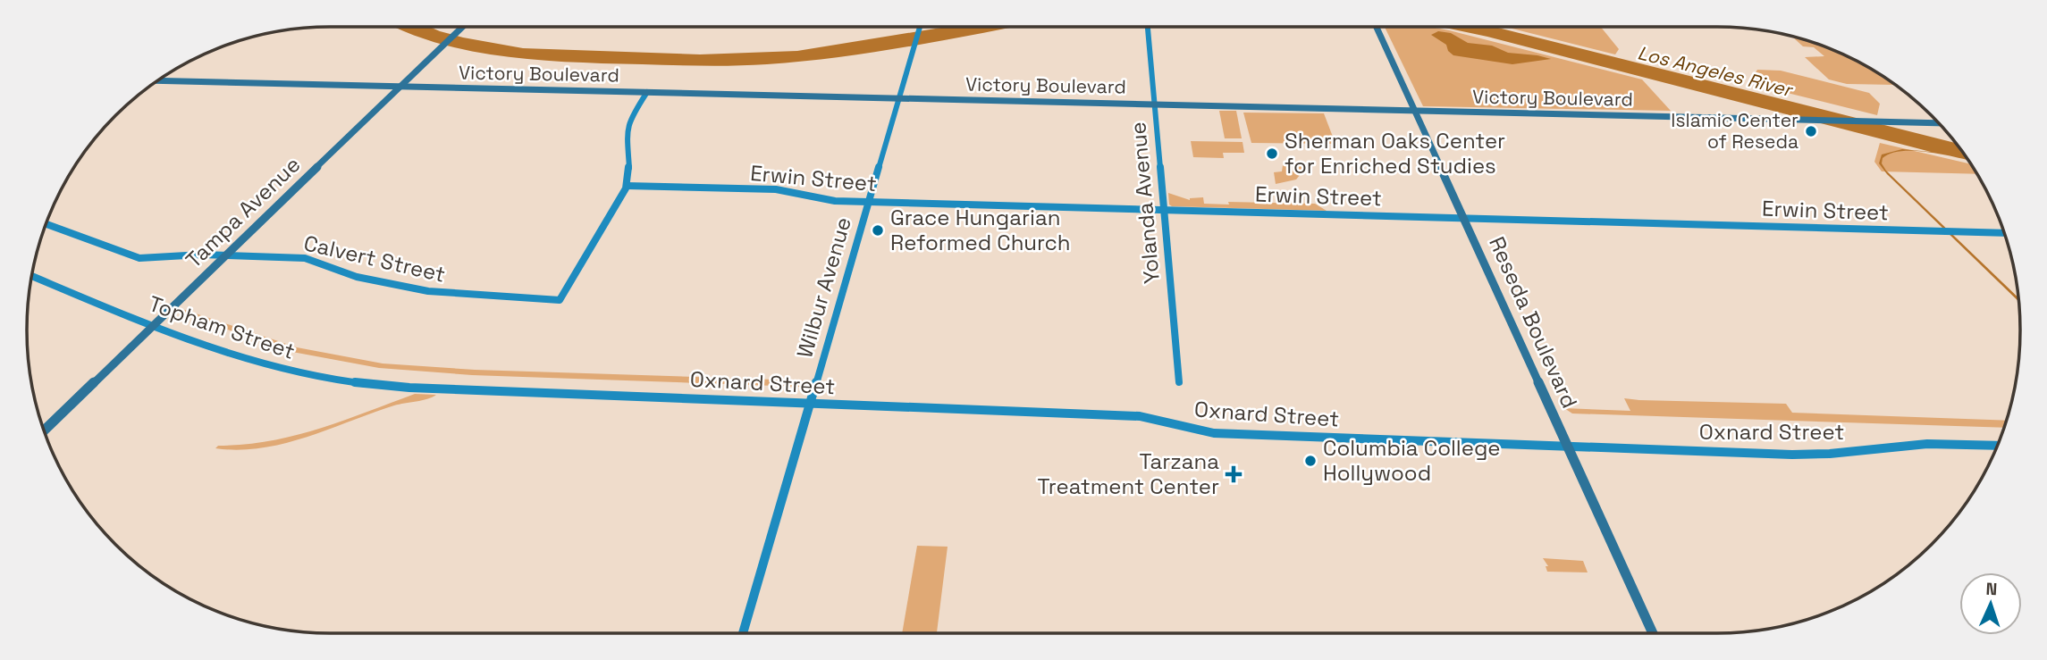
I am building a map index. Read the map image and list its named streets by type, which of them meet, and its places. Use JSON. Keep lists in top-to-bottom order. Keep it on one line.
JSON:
{"streets":{"main road":["Victory Boulevard","Tampa Avenue","Reseda Boulevard"],"street":["Erwin Street","Yolanda Avenue","Calvert Street","Wilbur Avenue","Topham Street","Oxnard Street"]},"crossings":[["Victory Boulevard","Yolanda Avenue"],["Victory Boulevard","Tampa Avenue"],["Victory Boulevard","Wilbur Avenue"],["Victory Boulevard","Reseda Boulevard"],["Erwin Street","Yolanda Avenue"],["Erwin Street","Calvert Street"],["Erwin Street","Wilbur Avenue"],["Erwin Street","Reseda Boulevard"],["Tampa Avenue","Calvert Street"],["Tampa Avenue","Topham Street"],["Wilbur Avenue","Oxnard Street"],["Reseda Boulevard","Oxnard Street"],["Topham Street","Oxnard Street"]],"water":["Los Angeles River"],"places":{"other":["Islamic Center of Reseda","Sherman Oaks Center for Enriched Studies","Grace Hungarian Reformed Church","Columbia College Hollywood"],"health":["Tarzana Treatment Center"]},"north":"top"}
